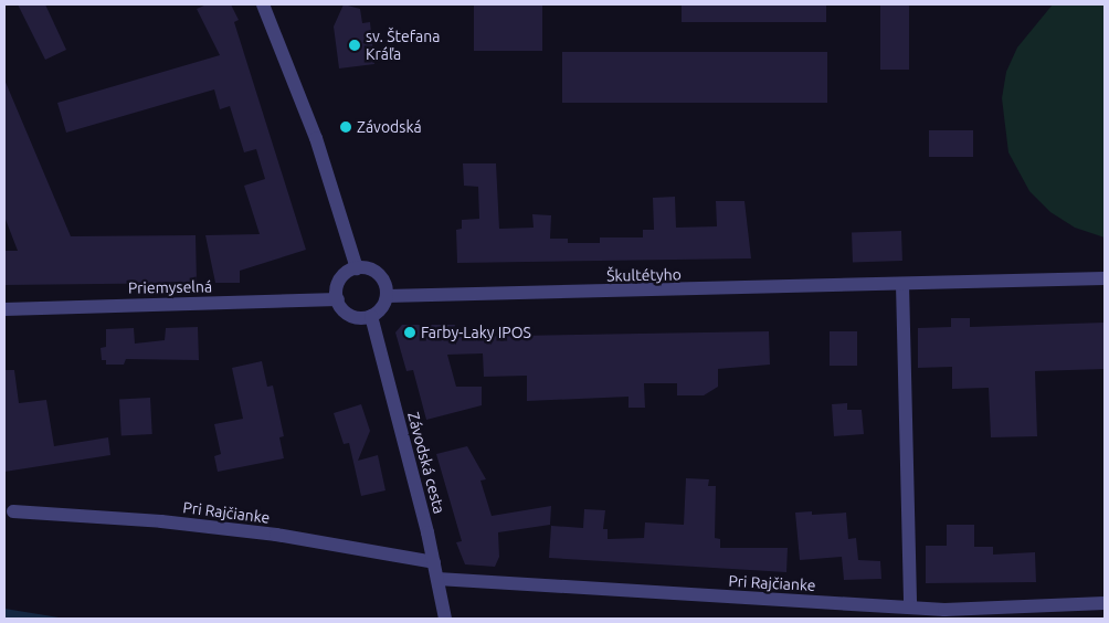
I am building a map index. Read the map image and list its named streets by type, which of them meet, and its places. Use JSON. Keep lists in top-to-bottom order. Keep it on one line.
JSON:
{"streets":{"street":["Škultétyho","Priemyselná","Závodská cesta","Pri Rajčianke"]},"crossings":[["Škultétyho","Priemyselná"],["Škultétyho","Závodská cesta"],["Priemyselná","Závodská cesta"],["Závodská cesta","Pri Rajčianke"]],"places":["sv. Štefana Kráľa","Závodská","Farby-Laky IPOS"]}
